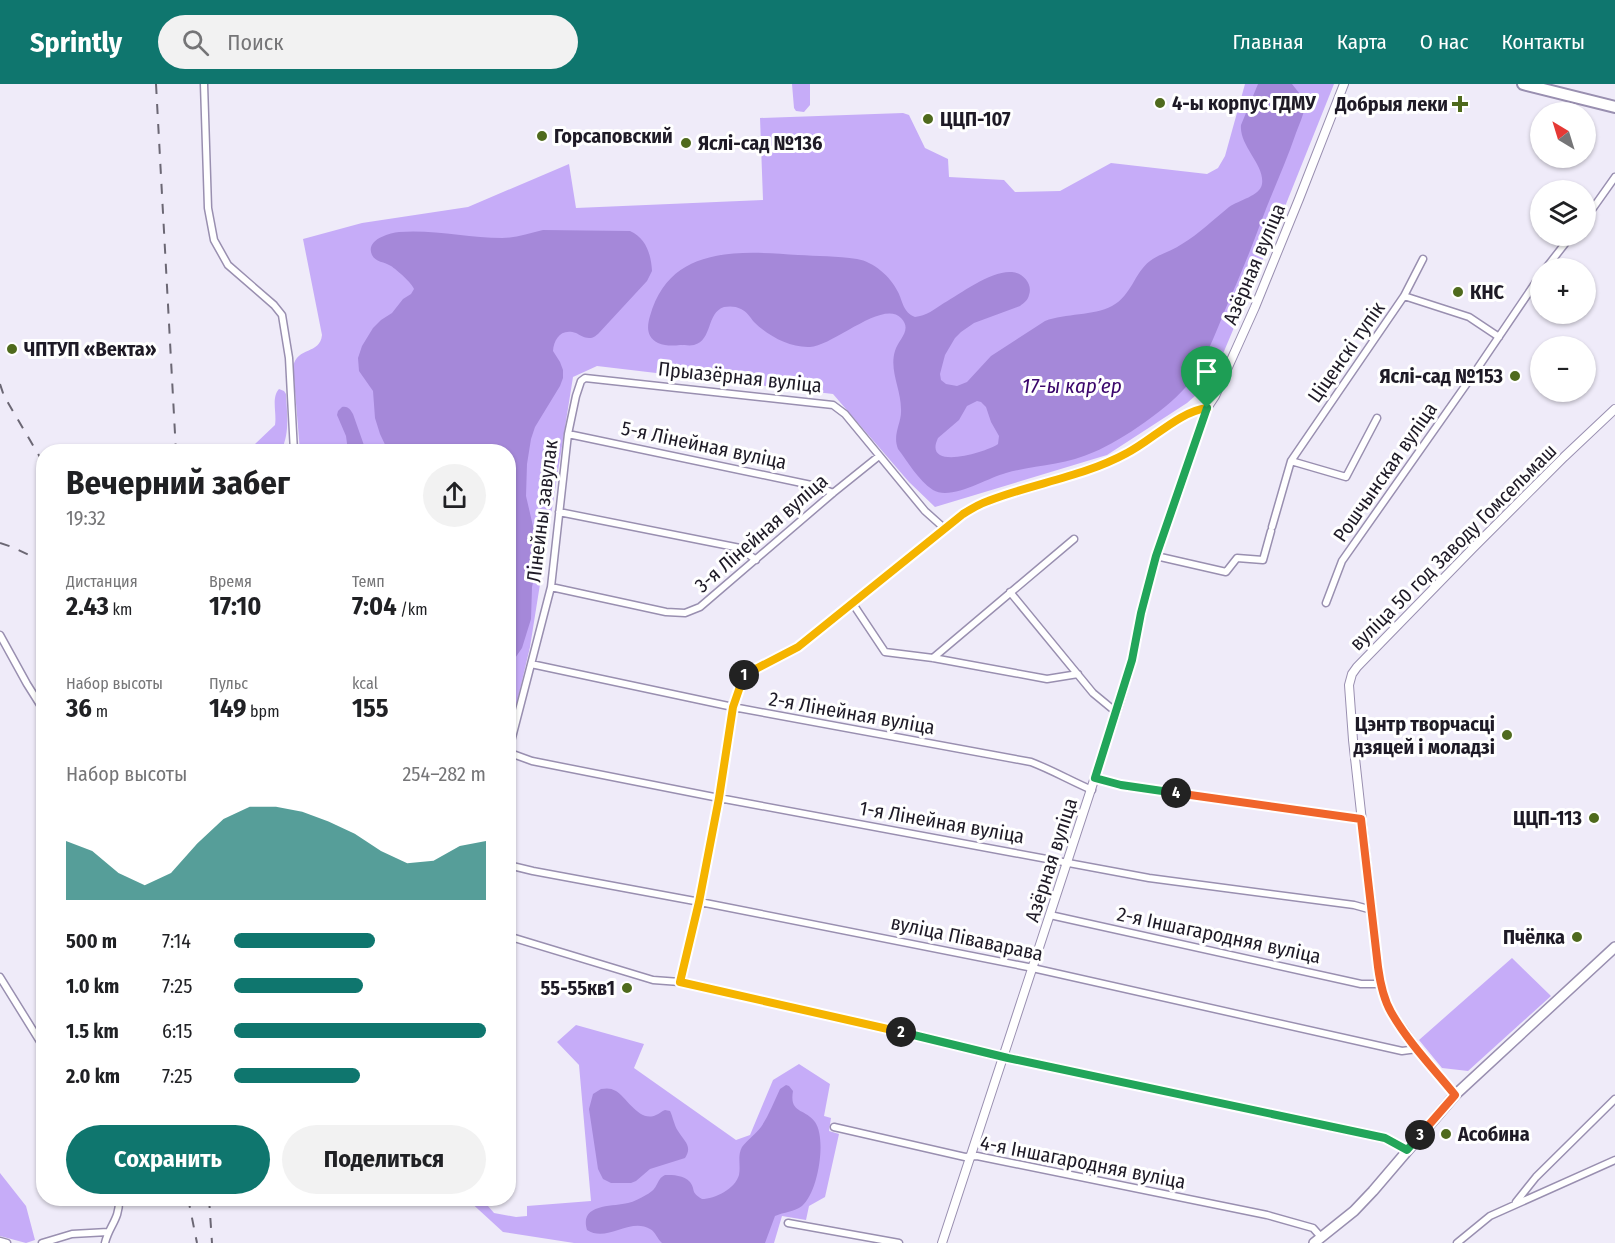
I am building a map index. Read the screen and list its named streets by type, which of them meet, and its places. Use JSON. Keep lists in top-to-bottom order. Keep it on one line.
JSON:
{"streets":{"street":["Азёрная вуліца","Ціценскі тупік","Прыазёрная вуліца","5-я Лінейная вуліца","Рошчынская вуліца","Лінейны завулак","3-я Лінейная вуліца","вуліца 50 год Заводу Гомсельмаш","2-я Лінейная вуліца","1-я Лінейная вуліца","2-я Іншагародняя вуліца","вуліца Піваварава","4-я Іншагародняя вуліца"]},"crossings":[["Азёрная вуліца","Ціценскі тупік"],["Азёрная вуліца","2-я Лінейная вуліца"],["Азёрная вуліца","1-я Лінейная вуліца"],["Азёрная вуліца","2-я Іншагародняя вуліца"],["Азёрная вуліца","вуліца Піваварава"],["Азёрная вуліца","4-я Іншагародняя вуліца"],["Прыазёрная вуліца","Лінейны завулак"],["Прыазёрная вуліца","3-я Лінейная вуліца"],["5-я Лінейная вуліца","Лінейны завулак"],["5-я Лінейная вуліца","3-я Лінейная вуліца"],["Лінейны завулак","3-я Лінейная вуліца"],["Лінейны завулак","2-я Лінейная вуліца"],["вуліца 50 год Заводу Гомсельмаш","1-я Лінейная вуліца"],["вуліца 50 год Заводу Гомсельмаш","2-я Іншагародняя вуліца"],["вуліца 50 год Заводу Гомсельмаш","вуліца Піваварава"]],"water":["17-ы кар’ер"],"places":{"other":["4-ы корпус ГДМУ","ЦЦП-107","Горсаповский","Яслі-сад №136","КНС","ЧПТУП «Векта»","Яслі-сад №153","Цэнтр творчасці дзяцей і моладзі","ЦЦП-113","Пчёлка","55-55кв1","Асобина"],"health":["Добрыя леки"]},"north":"top left","page":{"header":"Sprintly","search":"Поиск","nav":["Главная","Карта","О нас","Контакты"],"map_buttons":["+","−"],"heading":["Вечерний забег","19:32"],"stats":[["Дистанция","2.43 km"],["Время","17:10"],["Темп","7:04 /km"],["Набор высоты","36 m"],["Пульс","149 bpm"],["kcal","155"]],"pins":["1","4","2","3"],"chart":["Набор высоты","254–282 m"],"list":[{"name":"500 m","note":"7:14"},{"name":"1.0 km","note":"7:25"},{"name":"1.5 km","note":"6:15"},{"name":"2.0 km","note":"7:25"}],"buttons":["Сохранить","Поделиться"]}}
